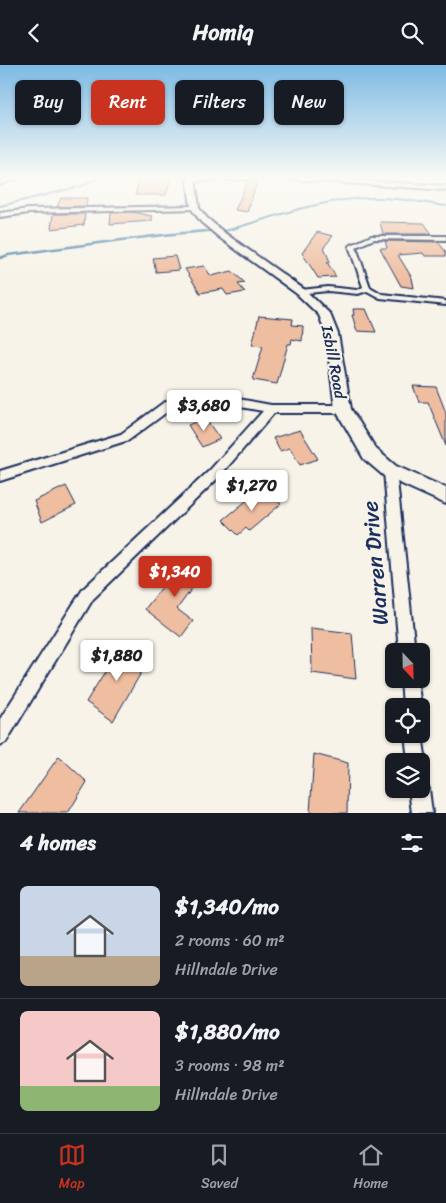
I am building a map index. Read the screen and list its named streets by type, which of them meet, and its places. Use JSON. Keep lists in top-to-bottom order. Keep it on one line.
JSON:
{"streets":{"street":["Isbill Road","Warren Drive"]},"crossings":[["Isbill Road","Warren Drive"]],"north":"bottom","page":{"header":"Homiq","chip":["Buy","Rent","Filters","New"],"price":["$3,680","$1,270","$1,340","$1,880"],"heading":"4 homes","list":[{"name":"$1,340/mo","note":"2 rooms · 60 m² · Hillndale Drive"},{"name":"$1,880/mo","note":"3 rooms · 98 m² · Hillndale Drive"}],"tabs":["Map","Saved","Home"]}}
